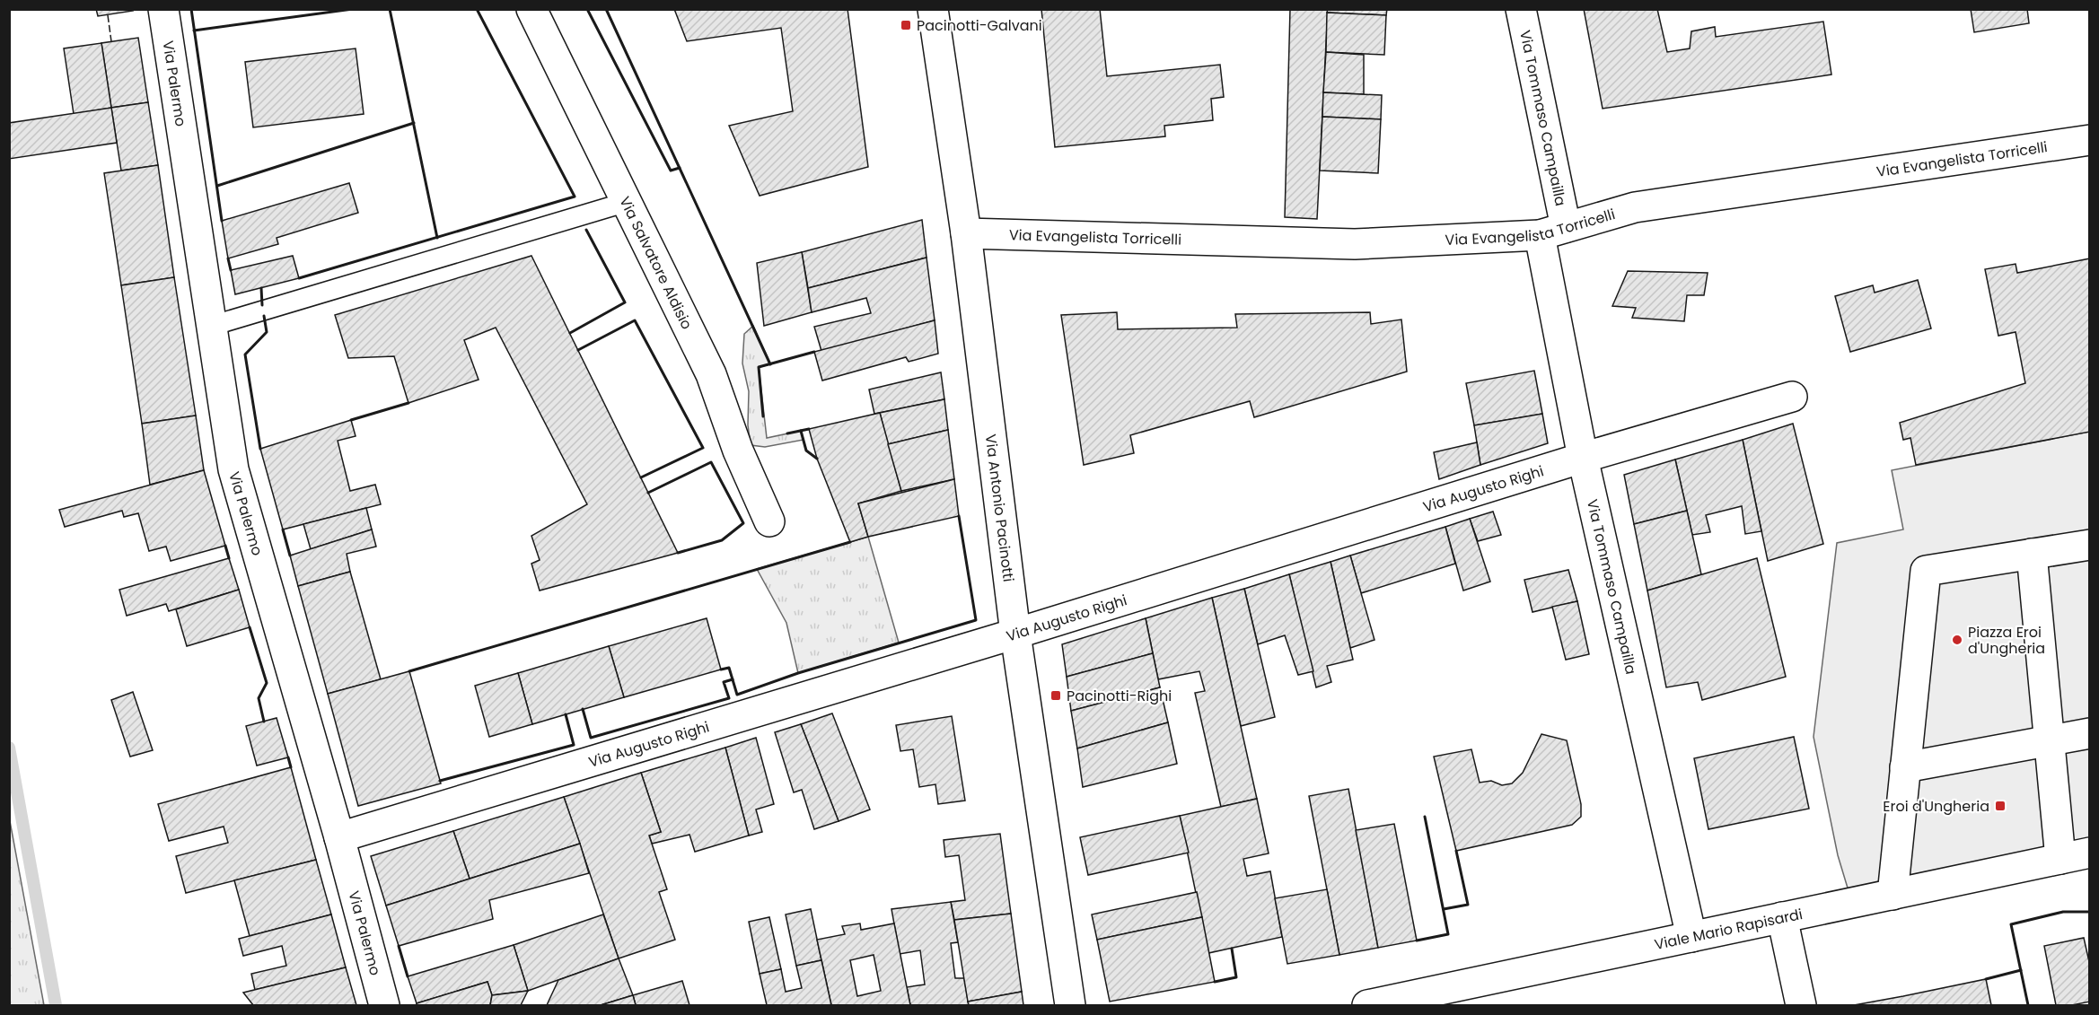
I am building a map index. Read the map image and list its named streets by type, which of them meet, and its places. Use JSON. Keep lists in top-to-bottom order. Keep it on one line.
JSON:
{"streets":{"street":["Via Palermo","Via Tommaso Campailla","Via Evangelista Torricelli","Via Salvatore Aldisio","Via Augusto Righi","Via Antonio Pacinotti","Viale Mario Rapisardi"]},"crossings":[["Via Palermo","Via Augusto Righi"],["Via Tommaso Campailla","Via Evangelista Torricelli"],["Via Tommaso Campailla","Via Augusto Righi"],["Via Tommaso Campailla","Viale Mario Rapisardi"],["Via Evangelista Torricelli","Via Antonio Pacinotti"],["Via Augusto Righi","Via Antonio Pacinotti"]],"places":{"transit":["Pacinotti-Galvani","Pacinotti-Righi","Eroi d'Ungheria"],"other":["Piazza Eroi d'Ungheria"]}}
